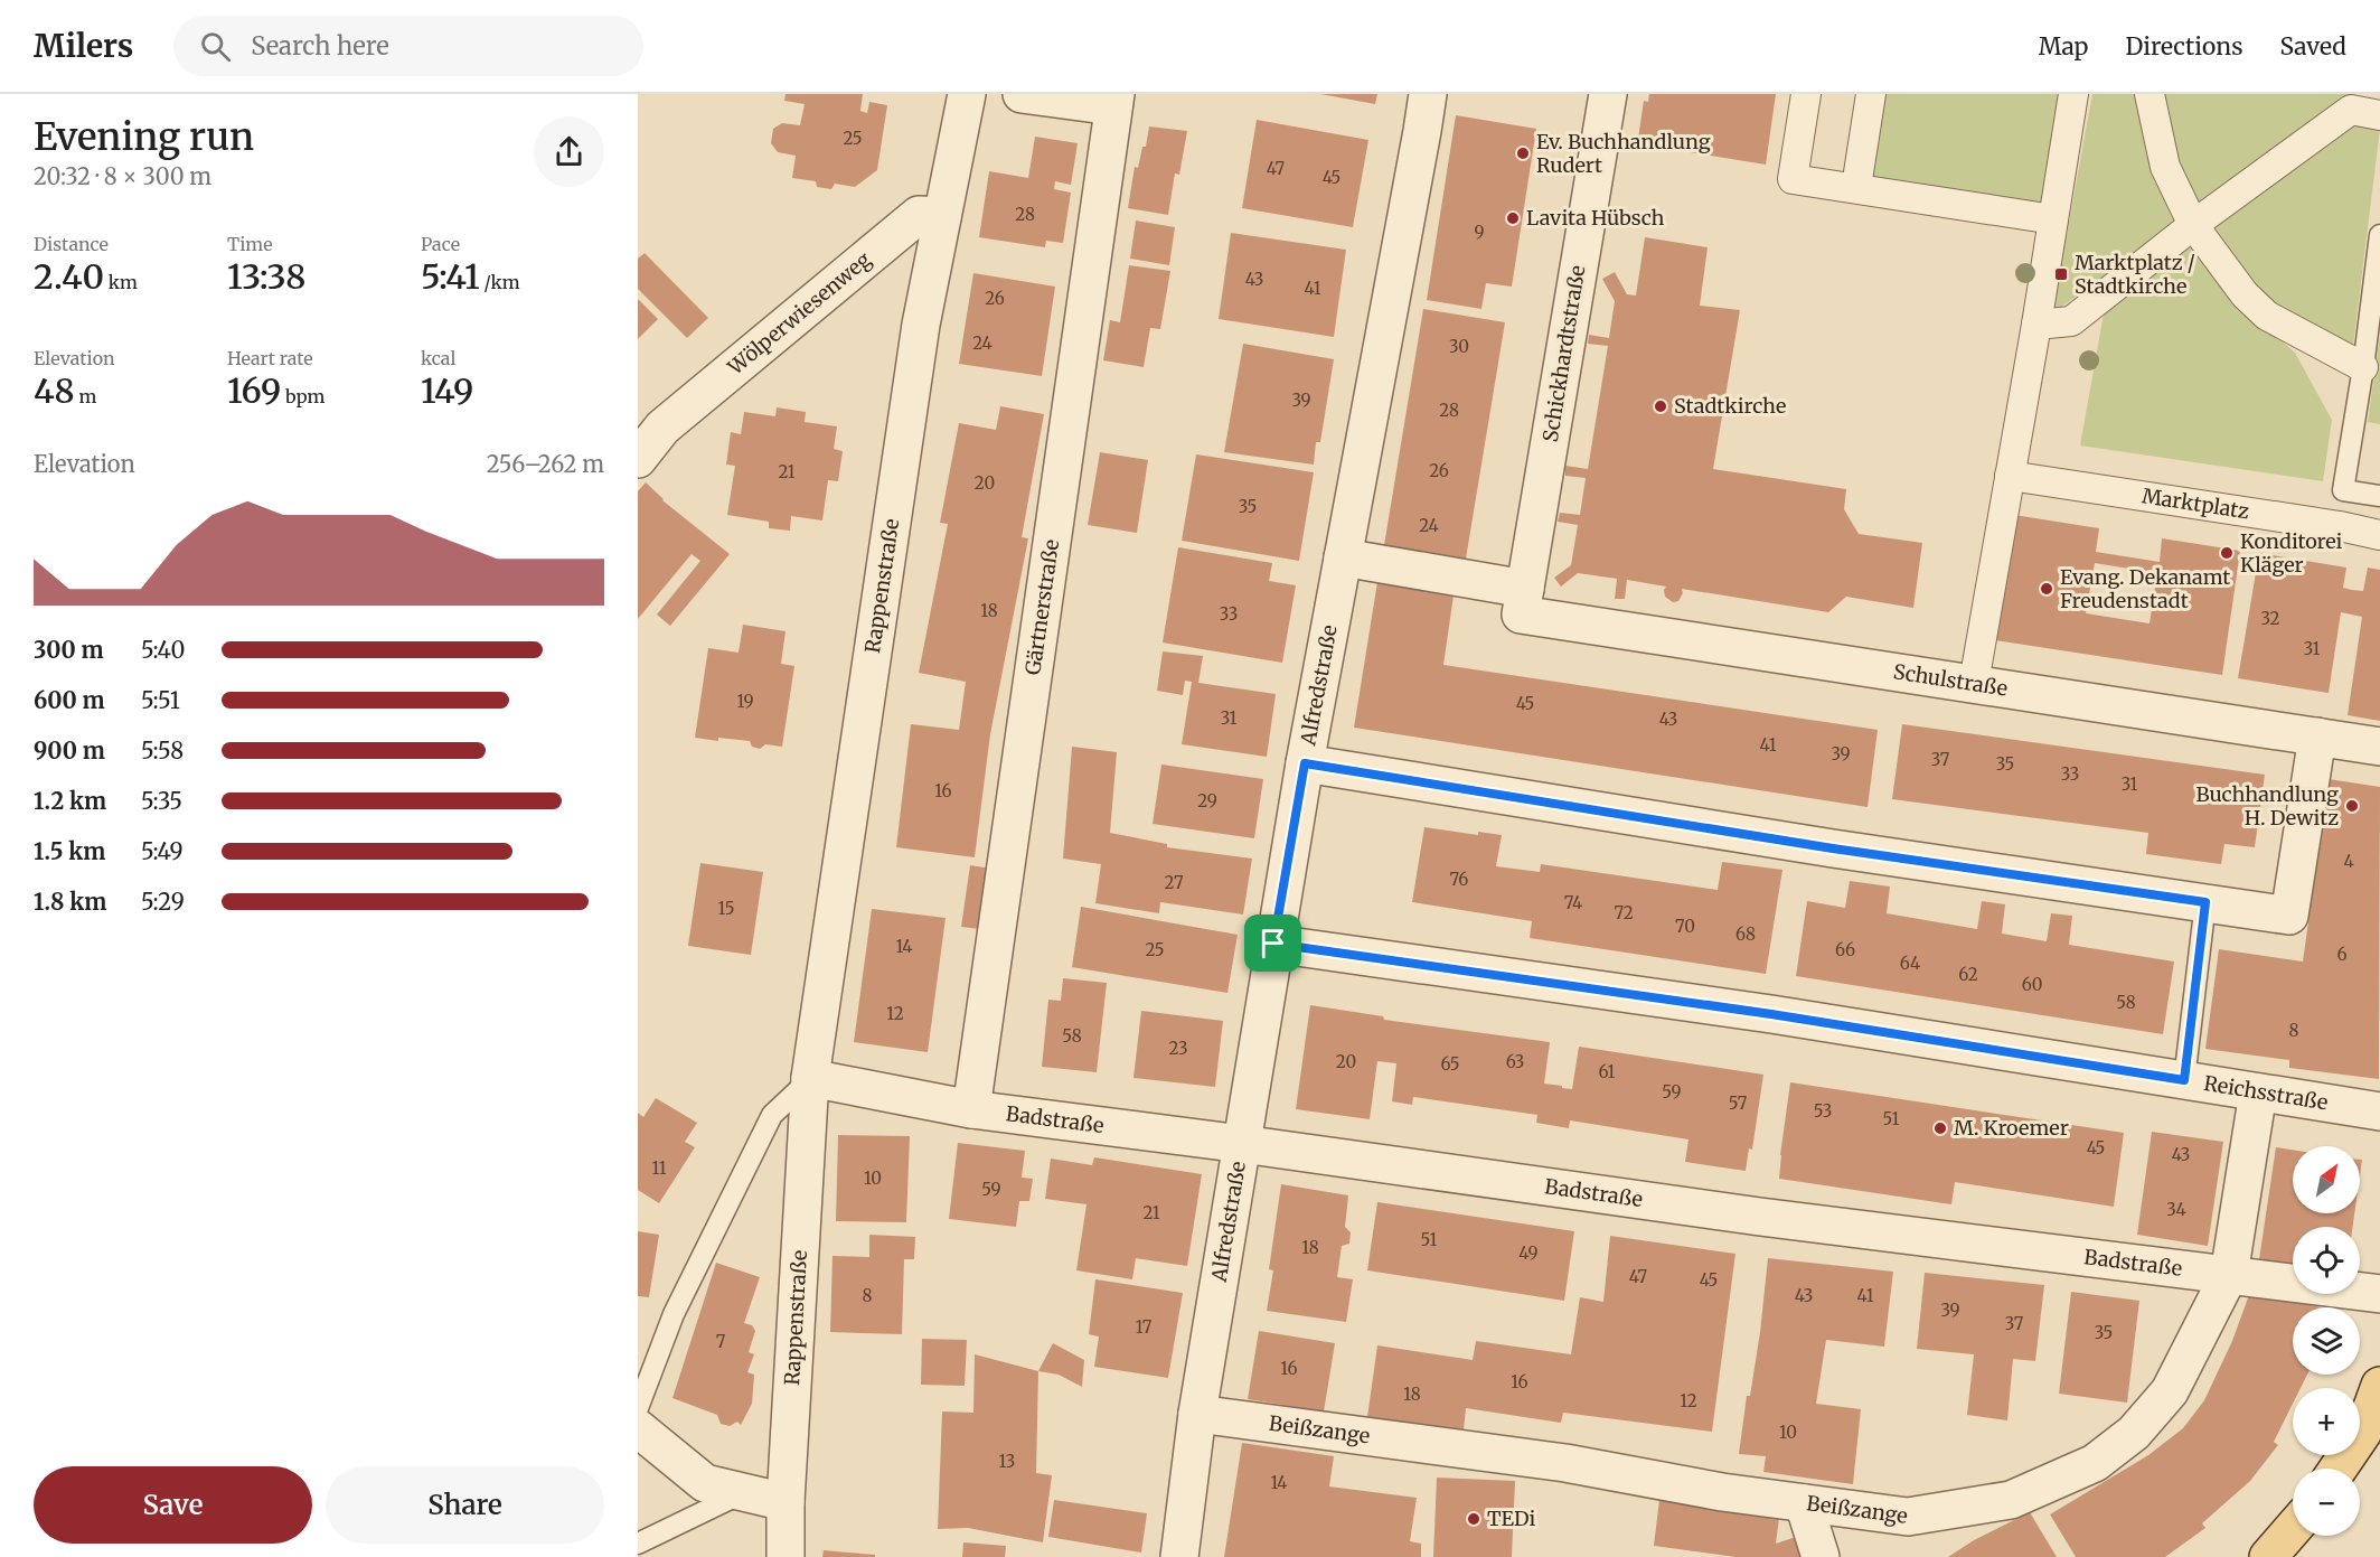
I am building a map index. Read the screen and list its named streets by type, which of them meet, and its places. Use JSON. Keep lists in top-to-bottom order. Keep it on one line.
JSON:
{"streets":{"street":["Wölperwiesenweg","Schickhardtstraße","Marktplatz","Rappenstraße","Gärtnerstraße","Schulstraße","Alfredstraße","Reichsstraße","Badstraße","Beißzange"]},"crossings":[["Wölperwiesenweg","Rappenstraße"],["Schickhardtstraße","Schulstraße"],["Rappenstraße","Badstraße"],["Gärtnerstraße","Badstraße"],["Schulstraße","Alfredstraße"],["Alfredstraße","Reichsstraße"],["Alfredstraße","Badstraße"],["Alfredstraße","Beißzange"],["Reichsstraße","Beißzange"],["Badstraße","Beißzange"]],"places":{"other":["Ev. Buchhandlung Rudert","Lavita Hübsch","Stadtkirche","Konditorei Kläger","Evang. Dekanamt Freudenstadt","Buchhandlung H. Dewitz","M. Kroemer","TEDi"],"transit":["Marktplatz / Stadtkirche"]},"house_numbers":["25","47","45","28","9","43","41","26","24","30","39","28","26","21","20","35","24","18","33","32","31","19","45","31","43","41","39","37","35","33","31","16","29","4","76","27","74","15","72","70","68","14","25","66","6","64","62","60","58","12","8","58","23","20","63","65","61","59","57","53","51","45","43","11","10","59","34","21","51","18","49","47","45","8","43","41","39","37","17","35","7","16","16","18","12","10","13","14"],"north":"top right","page":{"header":"Milers","search":"Search here","nav":["Map","Directions","Saved"],"heading":["Evening run","20:32 · 8 × 300 m"],"stats":[["Distance","2.40 km"],["Time","13:38"],["Pace","5:41 /km"],["Elevation","48 m"],["Heart rate","169 bpm"],["kcal","149"]],"chart":["Elevation","256–262 m"],"list":[{"name":"300 m","note":"5:40"},{"name":"600 m","note":"5:51"},{"name":"900 m","note":"5:58"},{"name":"1.2 km","note":"5:35"},{"name":"1.5 km","note":"5:49"},{"name":"1.8 km","note":"5:29"}],"map_buttons":["+","−"],"buttons":["Save","Share"]}}
